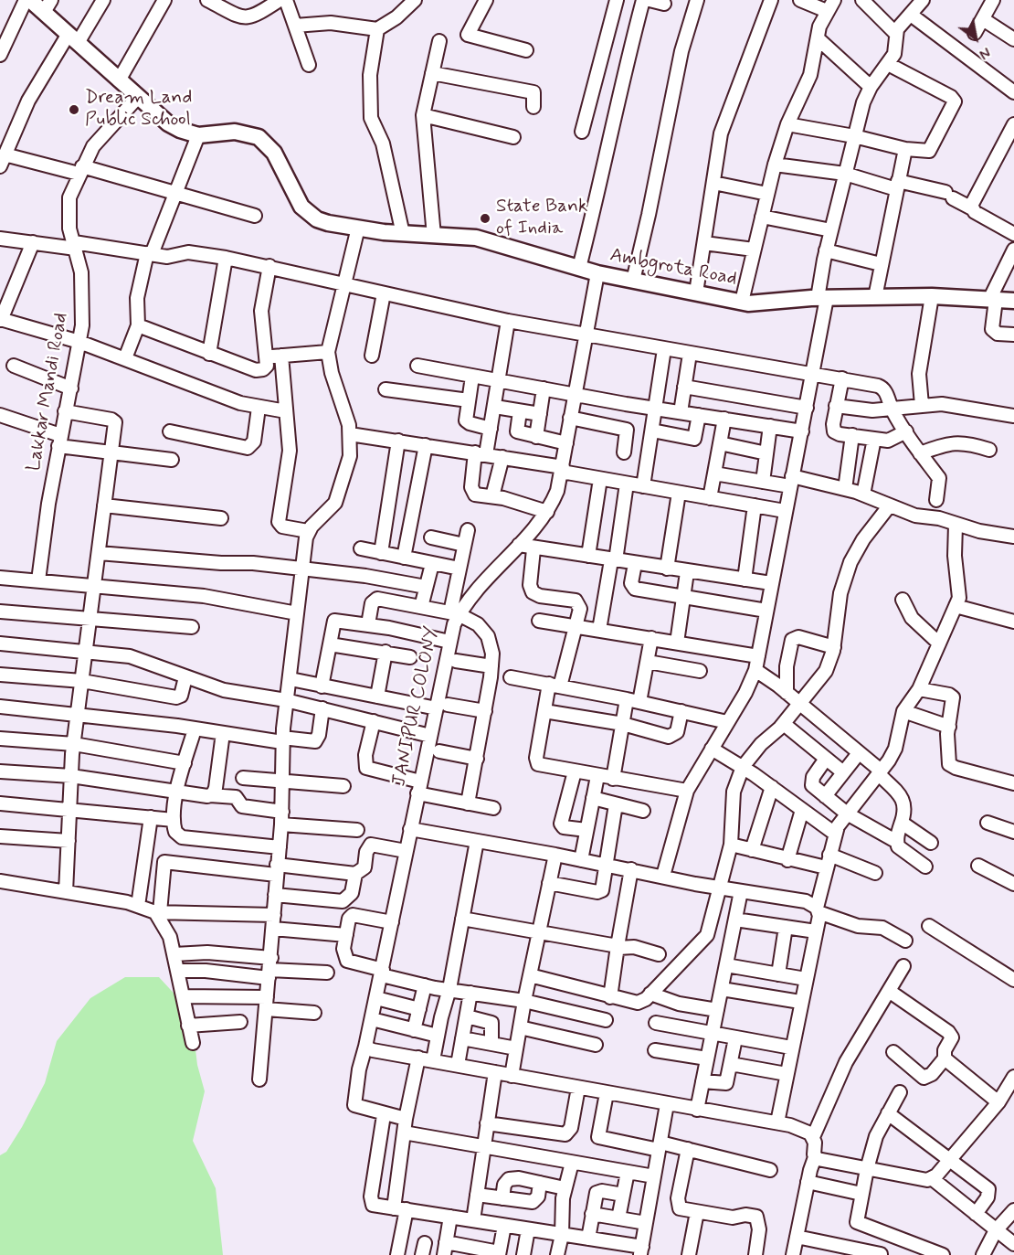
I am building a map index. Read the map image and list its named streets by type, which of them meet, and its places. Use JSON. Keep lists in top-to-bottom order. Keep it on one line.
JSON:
{"streets":{"main road":["Ambgrota Road"],"street":["Lakkar Mandi Road","JANIPUR COLONY"]},"crossings":[["Ambgrota Road","Lakkar Mandi Road"],["Ambgrota Road","JANIPUR COLONY"]],"places":["Dream Land Public School","State Bank of India"],"north":"bottom right"}
